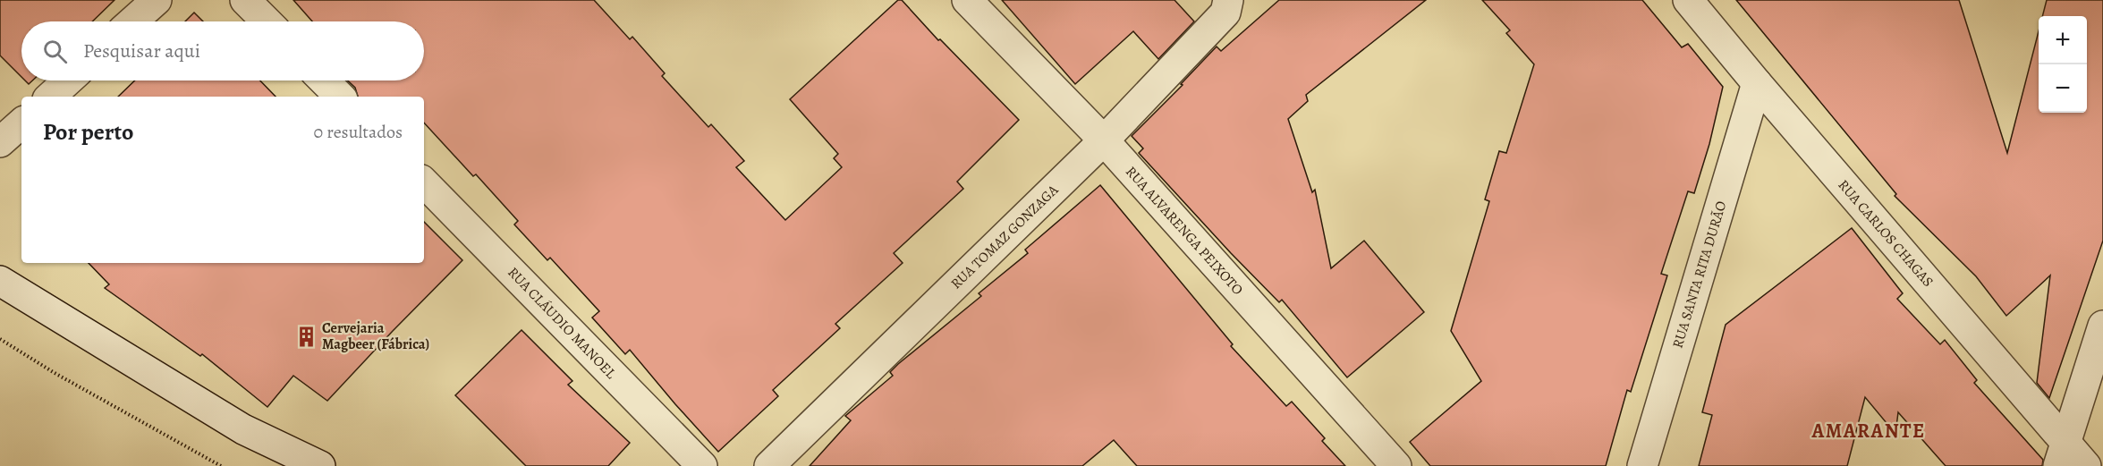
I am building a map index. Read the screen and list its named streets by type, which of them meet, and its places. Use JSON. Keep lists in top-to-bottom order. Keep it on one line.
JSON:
{"streets":{"street":["RUA ALVARENGA PEIXOTO","RUA CARLOS CHAGAS","RUA TOMAZ GONZAGA","RUA SANTA RITA DURÃO","RUA CLÁUDIO MANOEL"]},"crossings":[["RUA ALVARENGA PEIXOTO","RUA TOMAZ GONZAGA"],["RUA CARLOS CHAGAS","RUA SANTA RITA DURÃO"]],"districts":["AMARANTE"],"places":{"building":["Cervejaria Magbeer (Fábrica)"]},"page":{"map_buttons":["+","−"],"search":"Pesquisar aqui","heading":["Por perto","0 resultados"]}}
